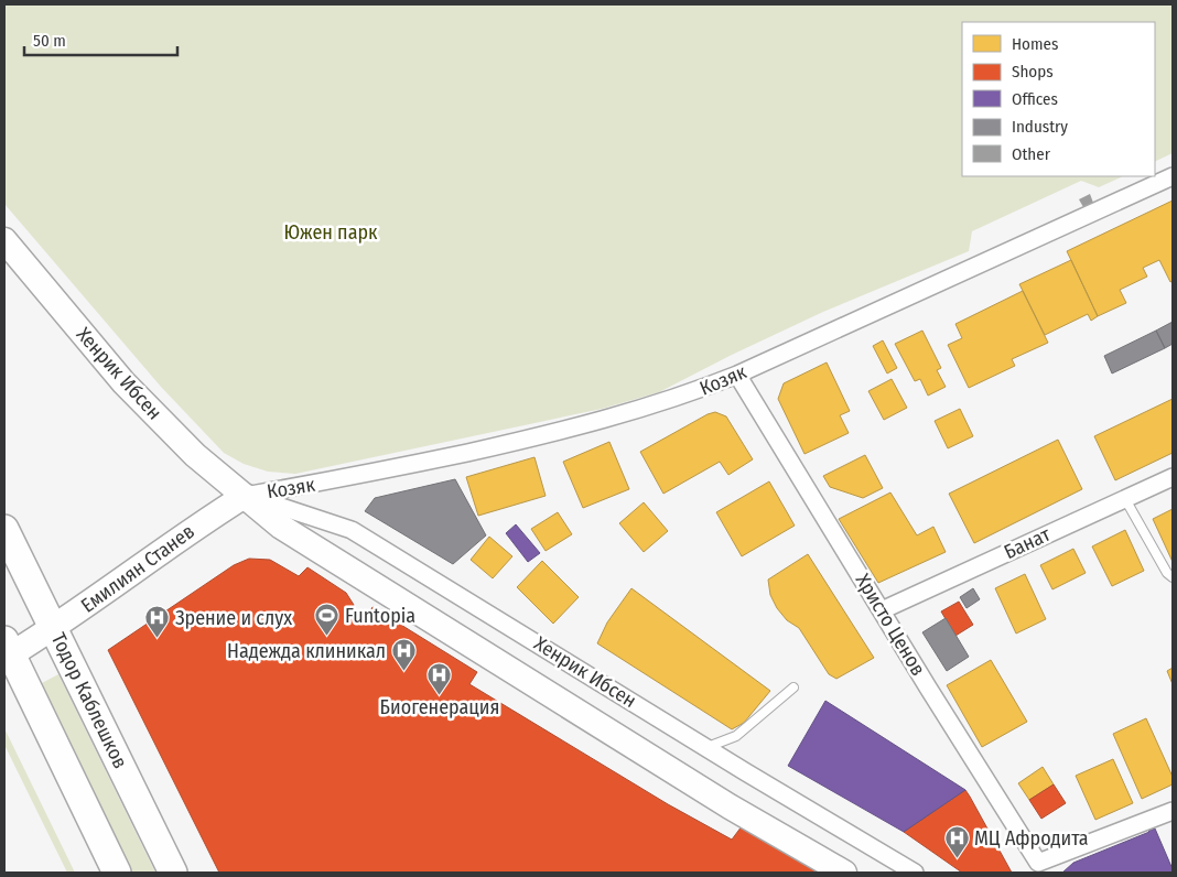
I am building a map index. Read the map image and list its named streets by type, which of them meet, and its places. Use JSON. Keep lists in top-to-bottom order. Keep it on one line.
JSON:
{"streets":{"main road":["Хенрик Ибсен","Емилиян Станев","Тодор Каблешков"],"street":["Козяк","Банат","Христо Ценов"]},"crossings":[["Хенрик Ибсен","Козяк"],["Хенрик Ибсен","Емилиян Станев"],["Козяк","Емилиян Станев"],["Козяк","Христо Ценов"],["Банат","Христо Ценов"],["Емилиян Станев","Тодор Каблешков"]],"parks":["Южен парк"],"places":{"sports":["Funtopia"],"hospital":["Зрение и слух","Надежда клиникал","Биогенерация","МЦ Афродита"]},"legend":["Homes","Shops","Offices","Industry","Other"],"scale_bar":"50 m"}
